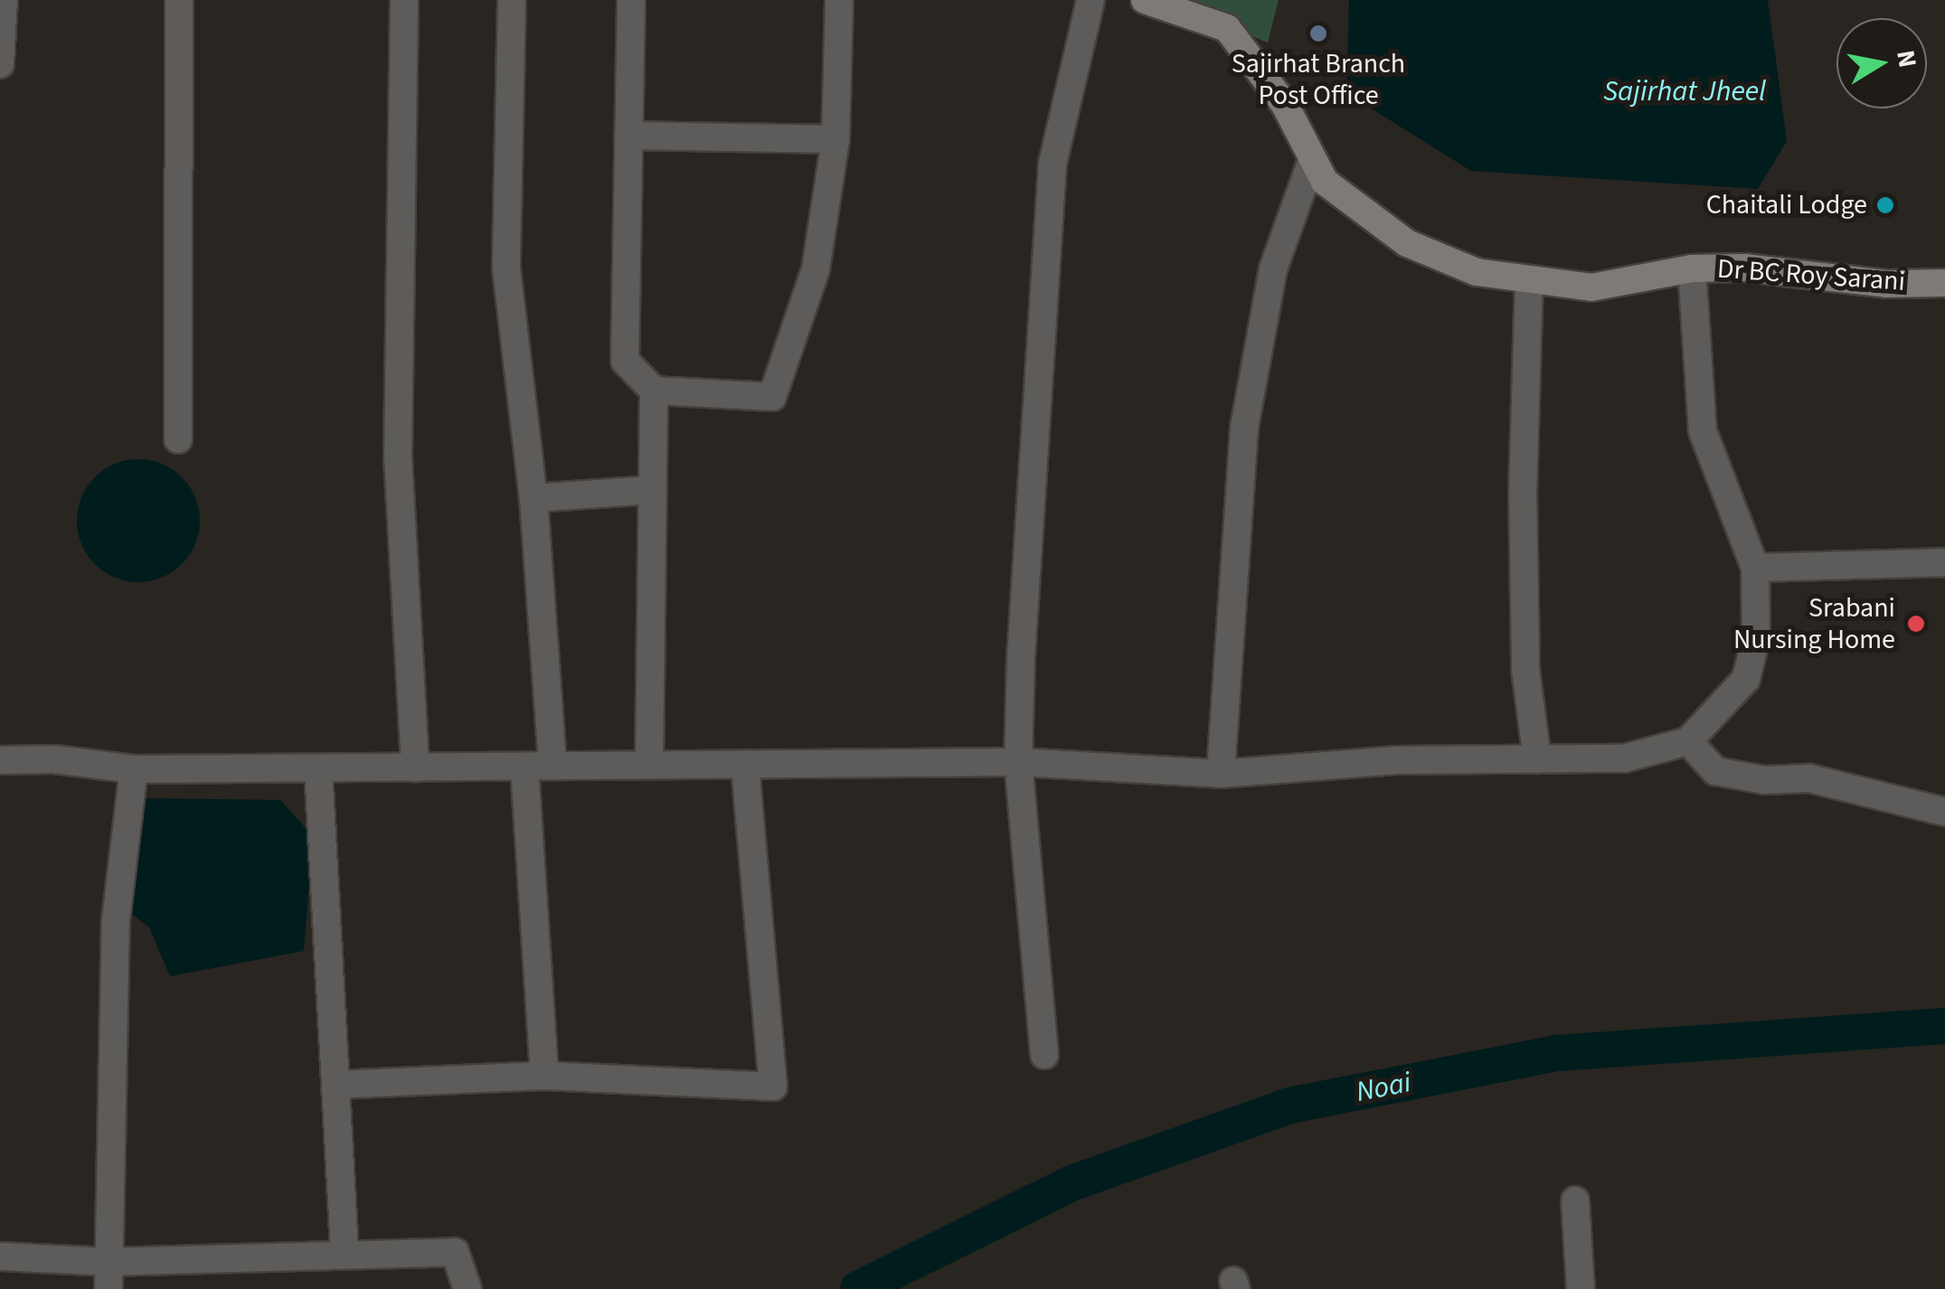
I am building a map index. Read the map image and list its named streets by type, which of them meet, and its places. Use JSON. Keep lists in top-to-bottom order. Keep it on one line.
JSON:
{"streets":{"street":["Dr BC Roy Sarani"]},"water":["Sajirhat Jheel","Noai"],"places":["Sajirhat Branch Post Office","Chaitali Lodge","Srabani Nursing Home"],"north":"right"}
